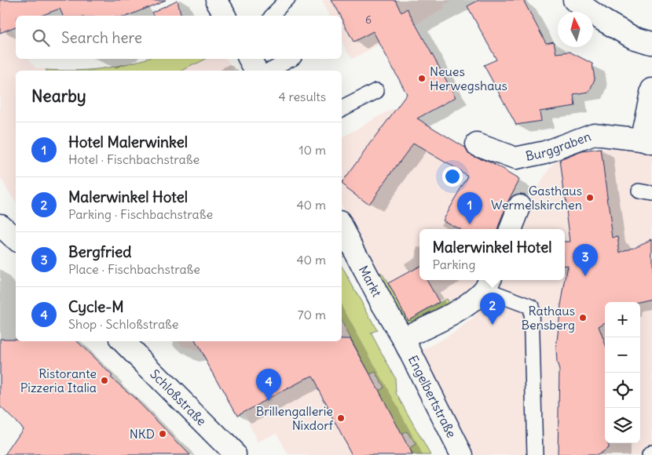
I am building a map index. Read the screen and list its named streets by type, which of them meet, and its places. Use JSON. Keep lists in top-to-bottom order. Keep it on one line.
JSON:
{"streets":{"street":["Burggraben","Markt","Schloßstraße","Engelbertstraße"]},"crossings":[["Markt","Engelbertstraße"]],"places":["Neues Herwegshaus","Gasthaus Wermelskirchen","Rathaus Bensberg","Ristorante Pizzeria Italia","Brillengallerie Nixdorf","NKD"],"house_numbers":["6"],"north":"top","page":{"search":"Search here","heading":["Nearby","4 results"],"list":[{"mark":"1","name":"Hotel Malerwinkel","note":"Hotel · Fischbachstraße","value":"10 m"},{"mark":"2","name":"Malerwinkel Hotel","note":"Parking · Fischbachstraße","value":"40 m"},{"mark":"3","name":"Bergfried","note":"Place · Fischbachstraße","value":"40 m"},{"mark":"4","name":"Cycle-M","note":"Shop · Schloßstraße","value":"70 m"}],"pins":["1","3","2","4"],"popup":["Malerwinkel Hotel","Parking"],"map_buttons":["+","−"]}}
